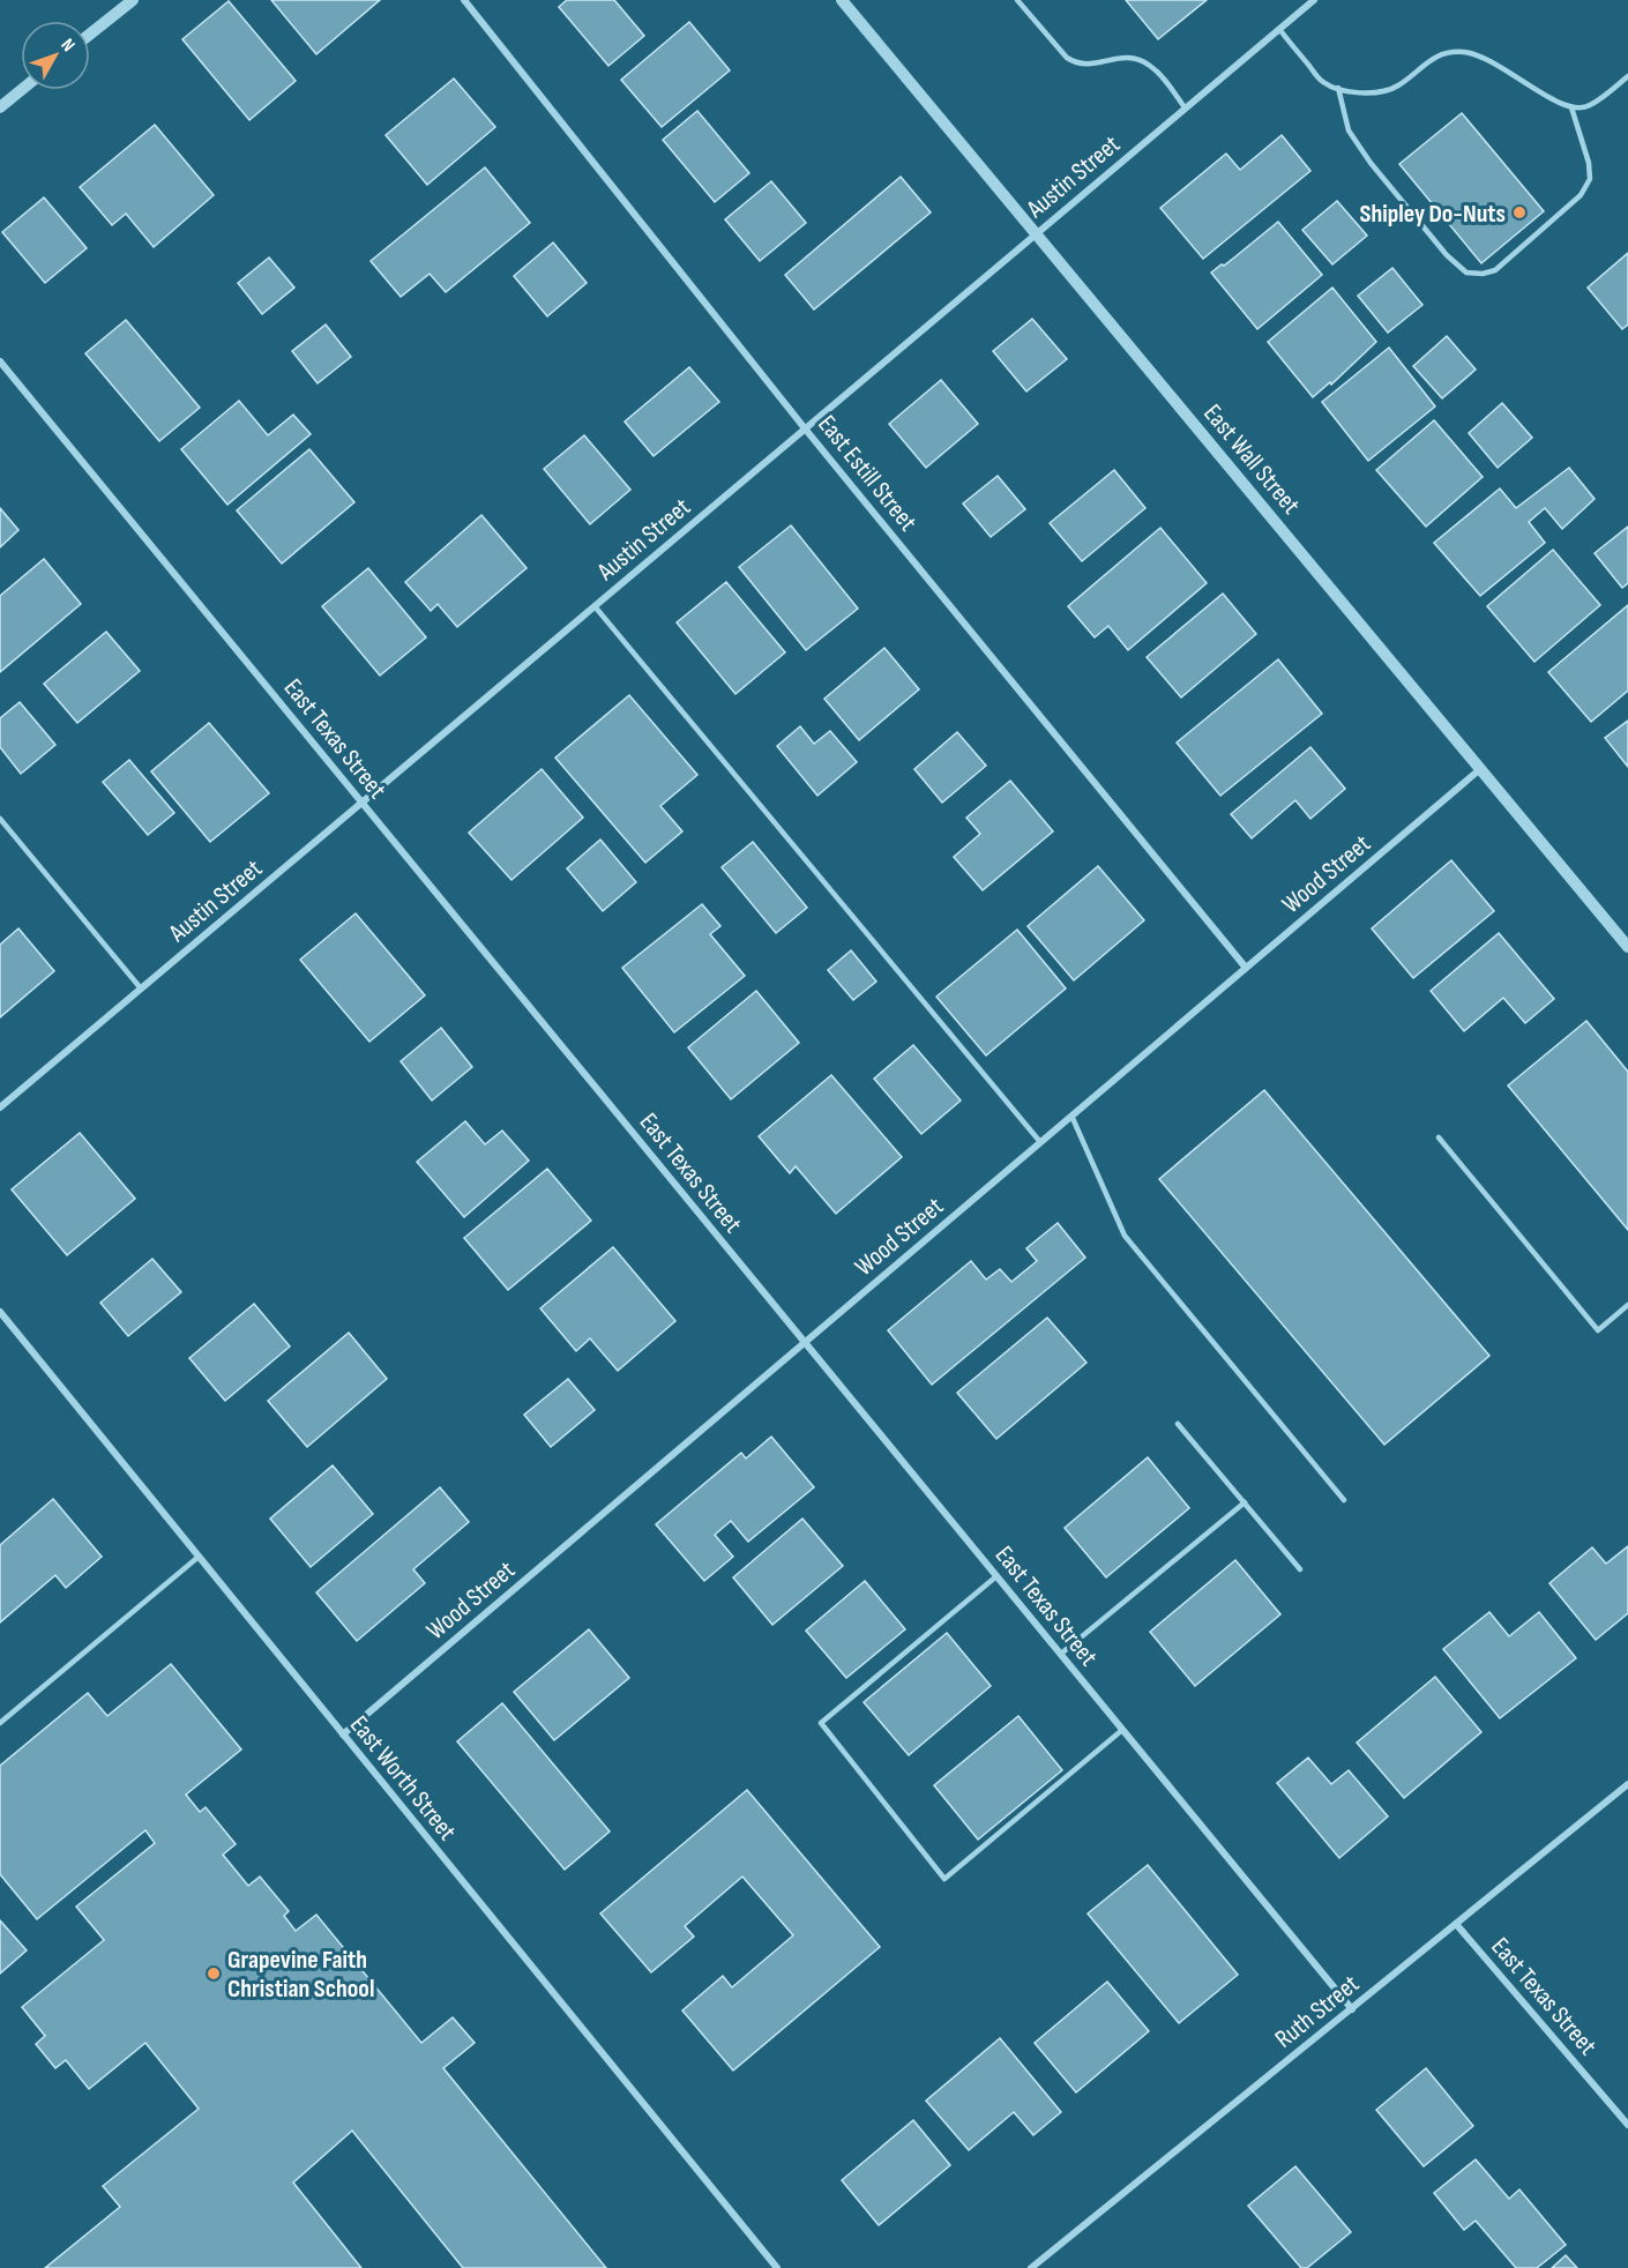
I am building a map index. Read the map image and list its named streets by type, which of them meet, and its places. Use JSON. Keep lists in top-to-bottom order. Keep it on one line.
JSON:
{"streets":{"street":["Austin Street","East Wall Street","East Estill Street","East Texas Street","Wood Street","East Worth Street","Ruth Street"]},"crossings":[["Austin Street","East Wall Street"],["Austin Street","East Estill Street"],["Austin Street","East Texas Street"],["East Wall Street","Wood Street"],["East Estill Street","Wood Street"],["East Texas Street","Wood Street"],["East Texas Street","Ruth Street"],["Wood Street","East Worth Street"]],"places":["Shipley Do-Nuts","Grapevine Faith Christian School"],"north":"top right"}
